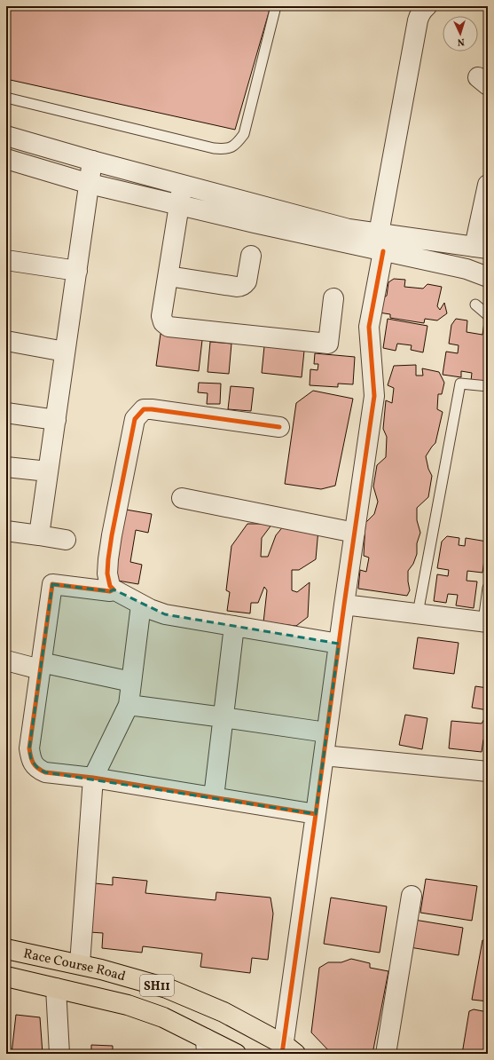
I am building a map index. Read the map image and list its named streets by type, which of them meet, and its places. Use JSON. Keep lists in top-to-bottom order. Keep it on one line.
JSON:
{"streets":{"main road":["Race Course Road","SH11"]},"north":"bottom"}
